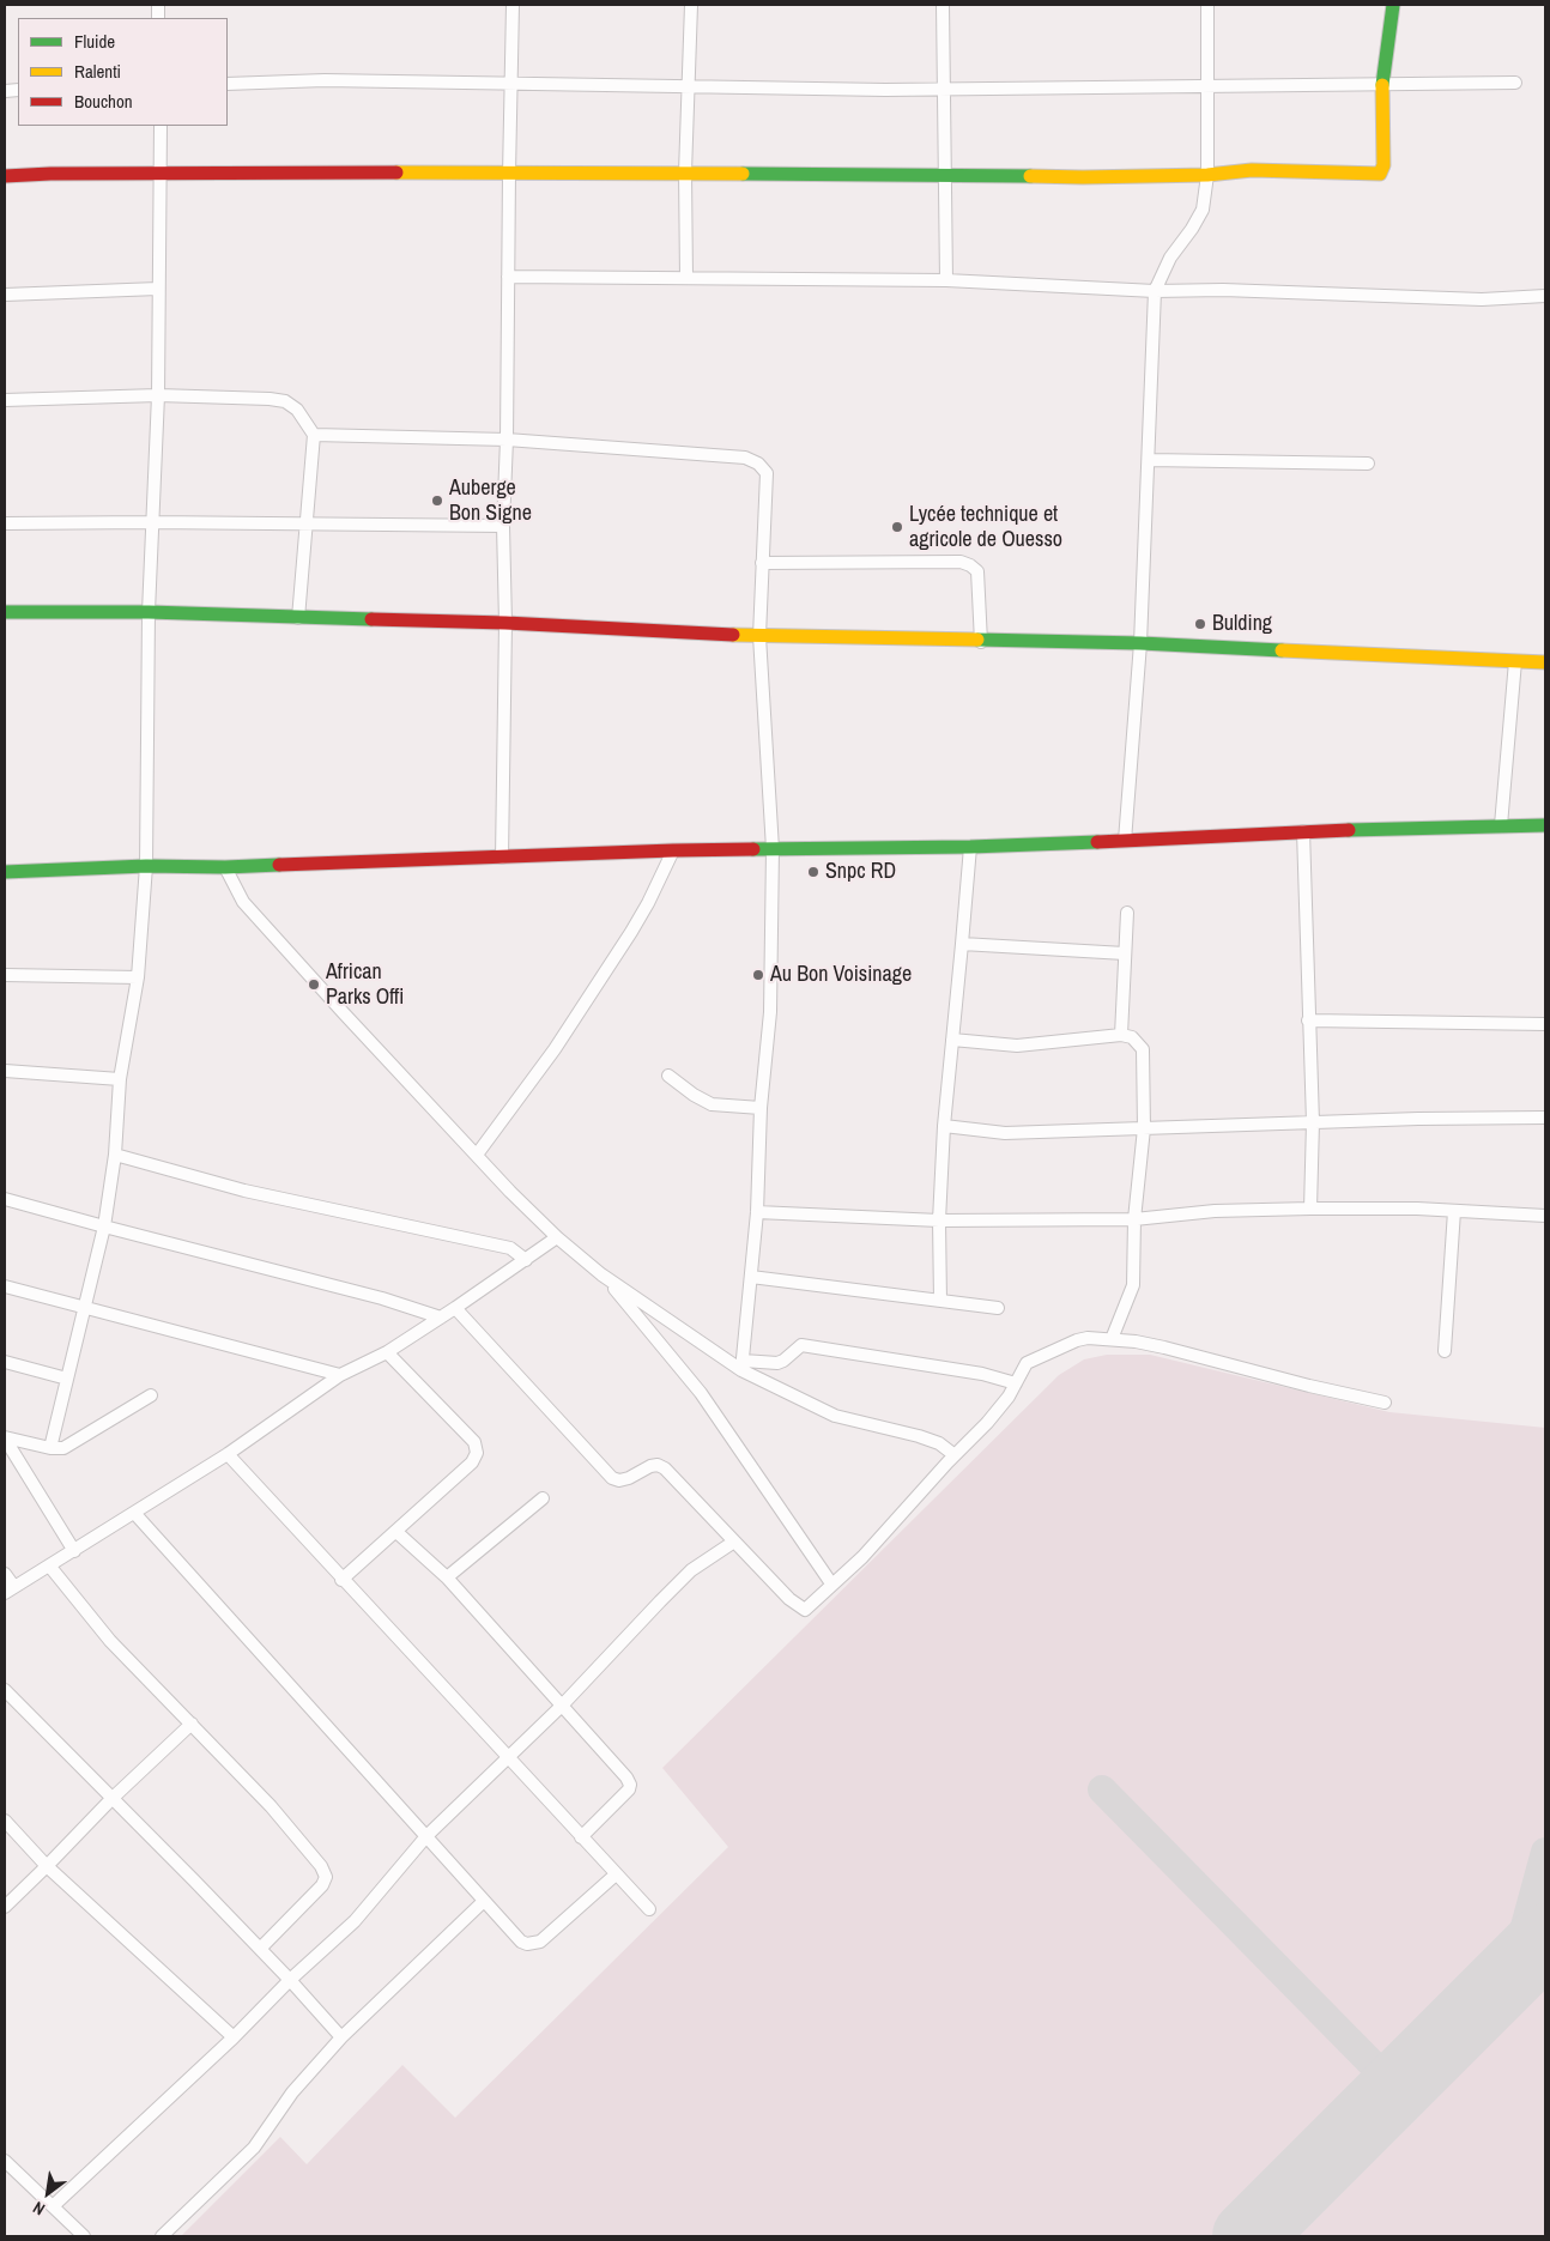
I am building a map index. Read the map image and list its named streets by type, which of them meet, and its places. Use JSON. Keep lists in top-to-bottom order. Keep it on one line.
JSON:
{"places":["Auberge Bon Signe","Lycée technique et agricole de Ouesso","Bulding","Snpc RD","Au Bon Voisinage","African Parks Offi"],"legend":["Fluide","Ralenti","Bouchon"],"north":"bottom left"}
